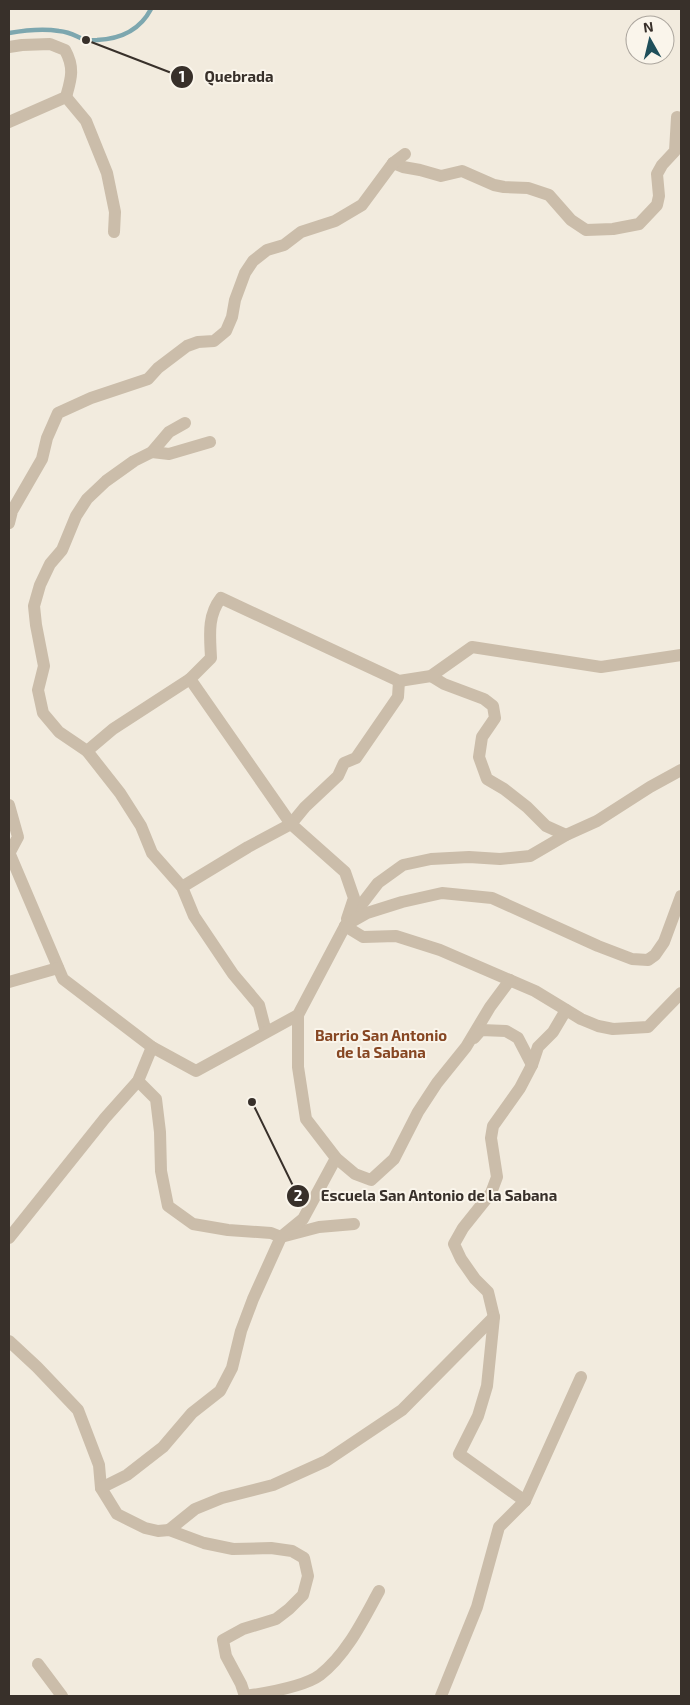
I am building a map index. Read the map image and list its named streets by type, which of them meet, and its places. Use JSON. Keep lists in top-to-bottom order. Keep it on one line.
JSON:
{"districts":["Barrio San Antonio de la Sabana"],"places":["Quebrada","Escuela San Antonio de la Sabana"],"north":"top"}
